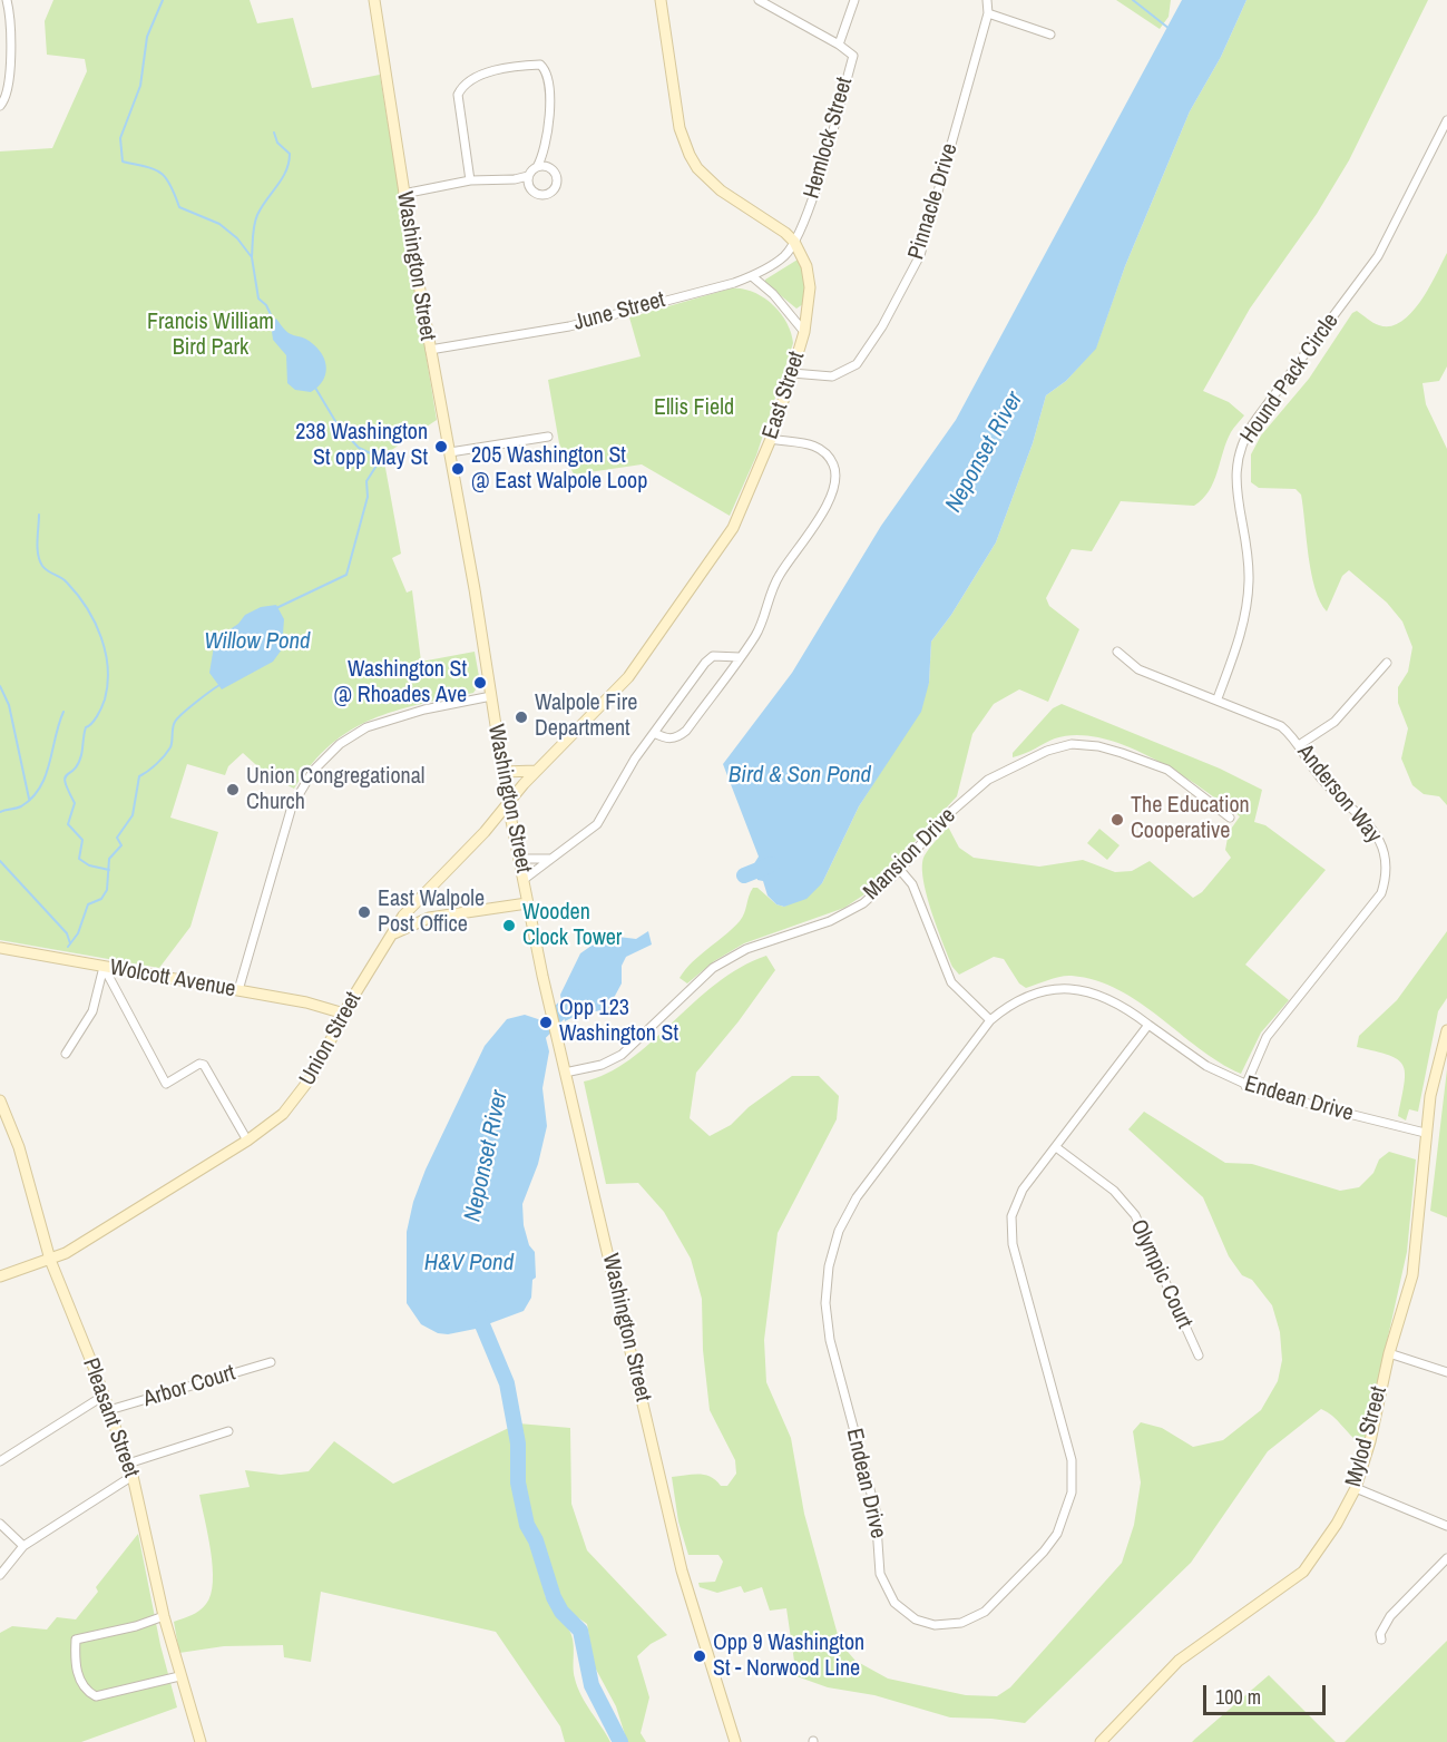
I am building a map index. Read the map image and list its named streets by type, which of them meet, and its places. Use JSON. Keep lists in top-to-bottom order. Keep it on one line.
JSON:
{"streets":{"street":["Hemlock Street","Pinnacle Drive","Washington Street","June Street","Hound Pack Circle","East Street","Anderson Way","Mansion Drive","Wolcott Avenue","Union Street","Endean Drive","Olympic Court","Arbor Court","Pleasant Street","Mylod Street"]},"crossings":[["Hemlock Street","June Street"],["Hemlock Street","East Street"],["Pinnacle Drive","East Street"],["Washington Street","June Street"],["Washington Street","East Street"],["Washington Street","Mansion Drive"],["Washington Street","Union Street"],["June Street","East Street"],["Hound Pack Circle","Anderson Way"],["East Street","Union Street"],["Anderson Way","Endean Drive"],["Wolcott Avenue","Union Street"],["Union Street","Pleasant Street"],["Endean Drive","Olympic Court"],["Endean Drive","Mylod Street"],["Arbor Court","Pleasant Street"]],"water":["Neponset River","Willow Pond","Bird & Son Pond","H&V Pond"],"parks":["Francis William Bird Park","Ellis Field"],"places":["238 Washington St opp May St","205 Washington St @ East Walpole Loop","Washington St @ Rhoades Ave","Walpole Fire Department","Union Congregational Church","The Education Cooperative","East Walpole Post Office","Wooden Clock Tower","Opp 123 Washington St","Opp 9 Washington St - Norwood Line"],"scale_bar":"100 m"}
